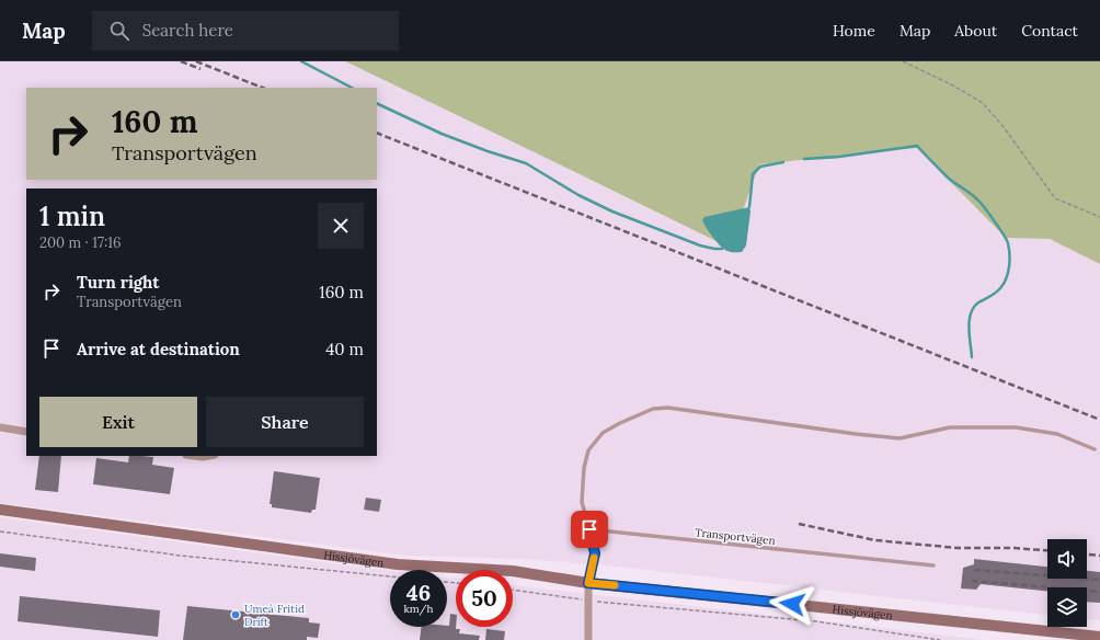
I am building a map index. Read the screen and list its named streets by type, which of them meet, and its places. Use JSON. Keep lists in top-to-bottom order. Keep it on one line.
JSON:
{"streets":{"main road":["Hissjövägen"],"lane":["Transportvägen"]},"places":["Umeå Fritid Drift"],"page":{"header":"Map","search":"Search here","nav":["Home","Map","About","Contact"],"turn":["160 m","Transportvägen"],"heading":["1 min","200 m · 17:16"],"list":[{"name":"Turn right","note":"Transportvägen","value":"160 m"},{"name":"Arrive at destination","value":"40 m"}],"buttons":["Exit","Share"],"speed":"46 km/h","limit":"50"}}
